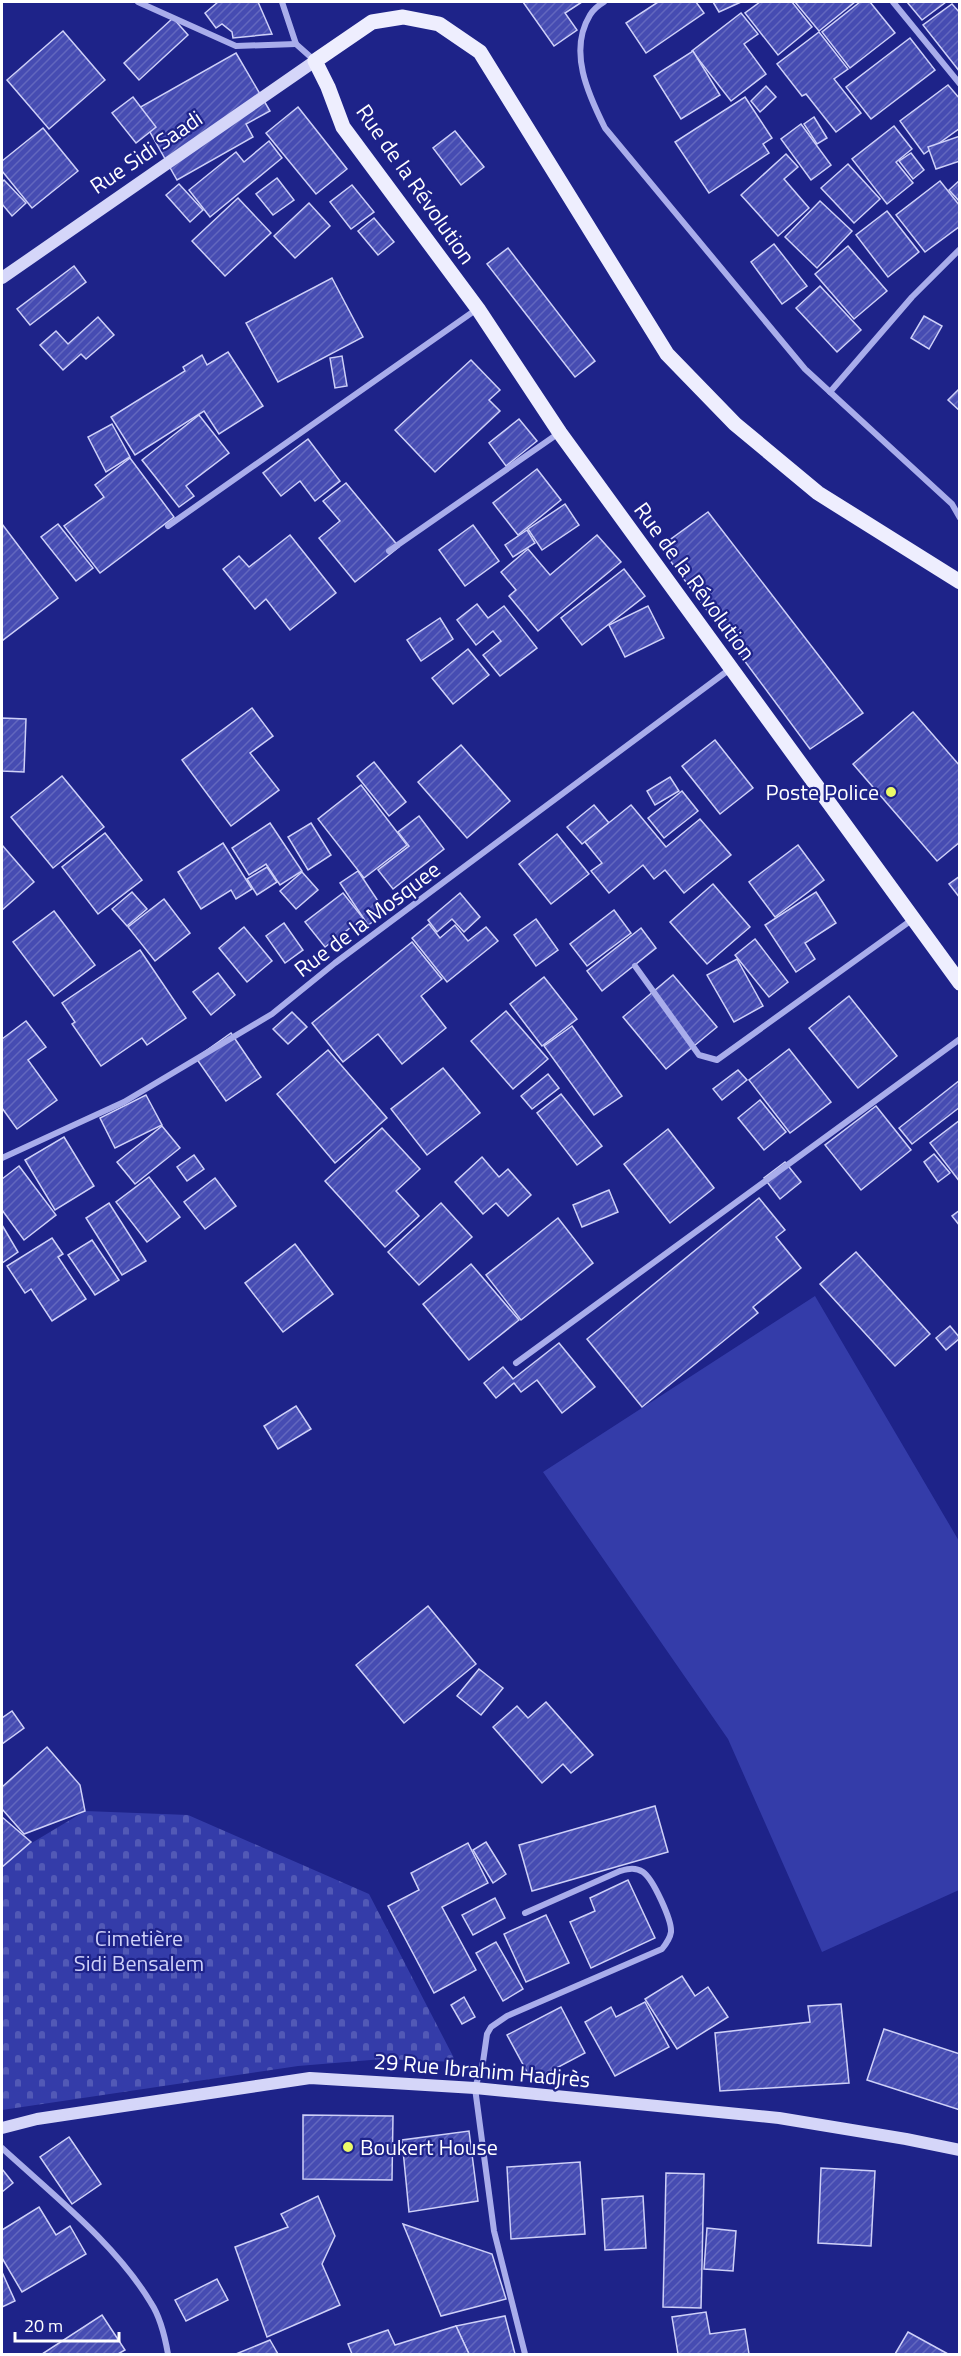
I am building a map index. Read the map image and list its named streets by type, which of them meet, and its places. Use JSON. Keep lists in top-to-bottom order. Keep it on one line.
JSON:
{"streets":{"main road":["Rue Sidi Saadi","Rue de la Révolution","29 Rue Ibrahim Hadjrès"],"street":["Rue de la Mosquee"]},"crossings":[["Rue Sidi Saadi","Rue de la Révolution"],["Rue de la Révolution","Rue de la Mosquee"]],"parks":["Cimetière Sidi Bensalem"],"places":["Poste Police","Boukert House"],"scale_bar":"20 m"}
